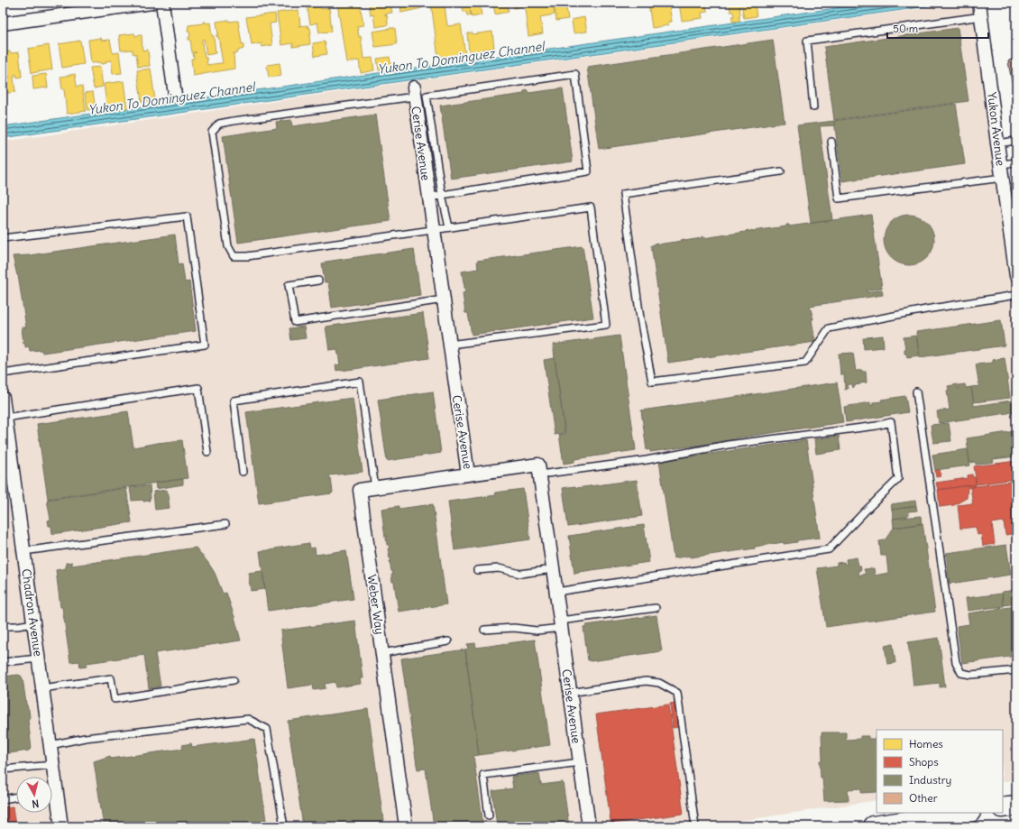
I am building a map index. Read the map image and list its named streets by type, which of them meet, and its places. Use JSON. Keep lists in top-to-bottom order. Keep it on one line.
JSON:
{"streets":{"street":["Yukon Avenue","Cerise Avenue","Weber Way","Chadron Avenue"]},"crossings":[["Cerise Avenue","Weber Way"]],"water":["Yukon To Dominguez Channel"],"legend":["Homes","Shops","Industry","Other"],"scale_bar":"50 m","north":"bottom"}
